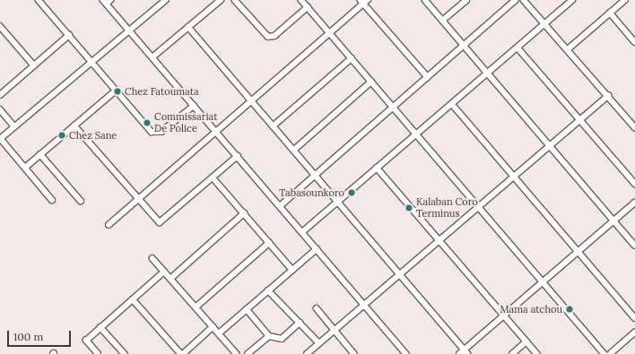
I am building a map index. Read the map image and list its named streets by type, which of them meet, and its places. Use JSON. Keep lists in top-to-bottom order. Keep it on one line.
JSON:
{"places":["Chez Fatoumata","Commissariat De Police","Chez Sane","Tabasounkoro","Kalaban Coro Terminus","Mama atchou"],"scale_bar":"100 m"}
